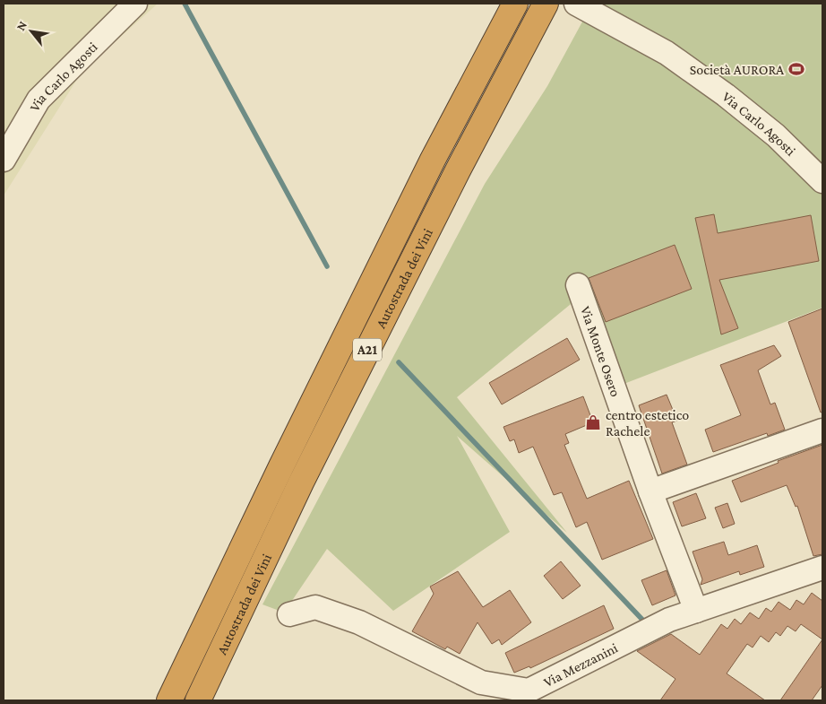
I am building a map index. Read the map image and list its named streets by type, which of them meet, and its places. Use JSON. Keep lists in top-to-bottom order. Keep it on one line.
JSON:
{"streets":{"highway":["Autostrada dei Vini","A21"],"street":["Via Carlo Agosti","Via Monte Osero","Via Mezzanini"]},"crossings":[["Via Monte Osero","Via Mezzanini"]],"places":{"sports":["Società AURORA"],"shop":["centro estetico Rachele"]},"north":"top left"}
